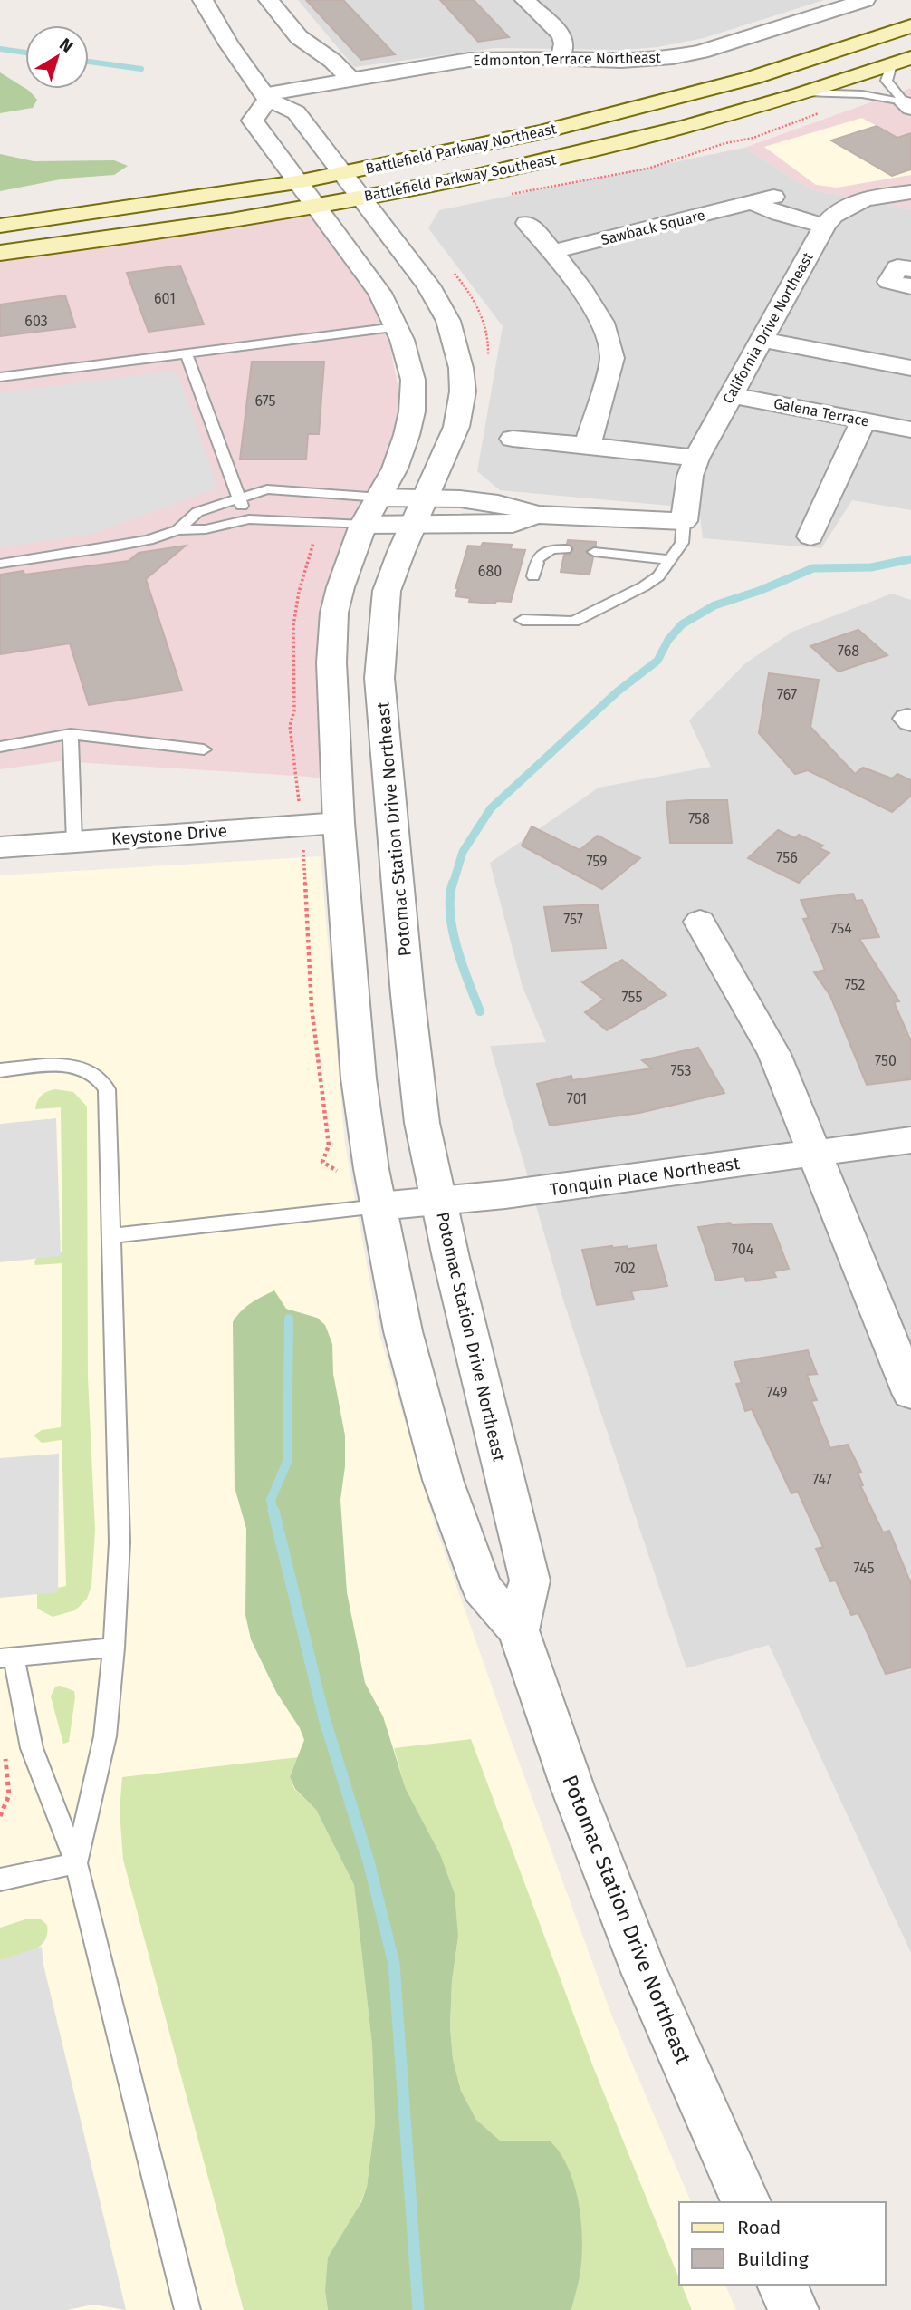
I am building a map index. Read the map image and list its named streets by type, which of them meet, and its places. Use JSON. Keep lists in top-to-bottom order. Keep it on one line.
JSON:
{"streets":{"main road":["Battlefield Parkway Northeast","Battlefield Parkway Southeast"],"street":["Edmonton Terrace Northeast","Sawback Square","California Drive Northeast","Galena Terrace","Potomac Station Drive Northeast","Keystone Drive","Tonquin Place Northeast"]},"crossings":[["Edmonton Terrace Northeast","Potomac Station Drive Northeast"],["Battlefield Parkway Northeast","Potomac Station Drive Northeast"],["Battlefield Parkway Southeast","Potomac Station Drive Northeast"],["Sawback Square","California Drive Northeast"],["California Drive Northeast","Galena Terrace"],["Potomac Station Drive Northeast","Keystone Drive"],["Potomac Station Drive Northeast","Tonquin Place Northeast"]],"house_numbers":["601","603","675","680","768","767","758","756","759","757","754","752","755","750","753","701","704","702","749","747","745"],"legend":["Road","Building"],"north":"top right"}
